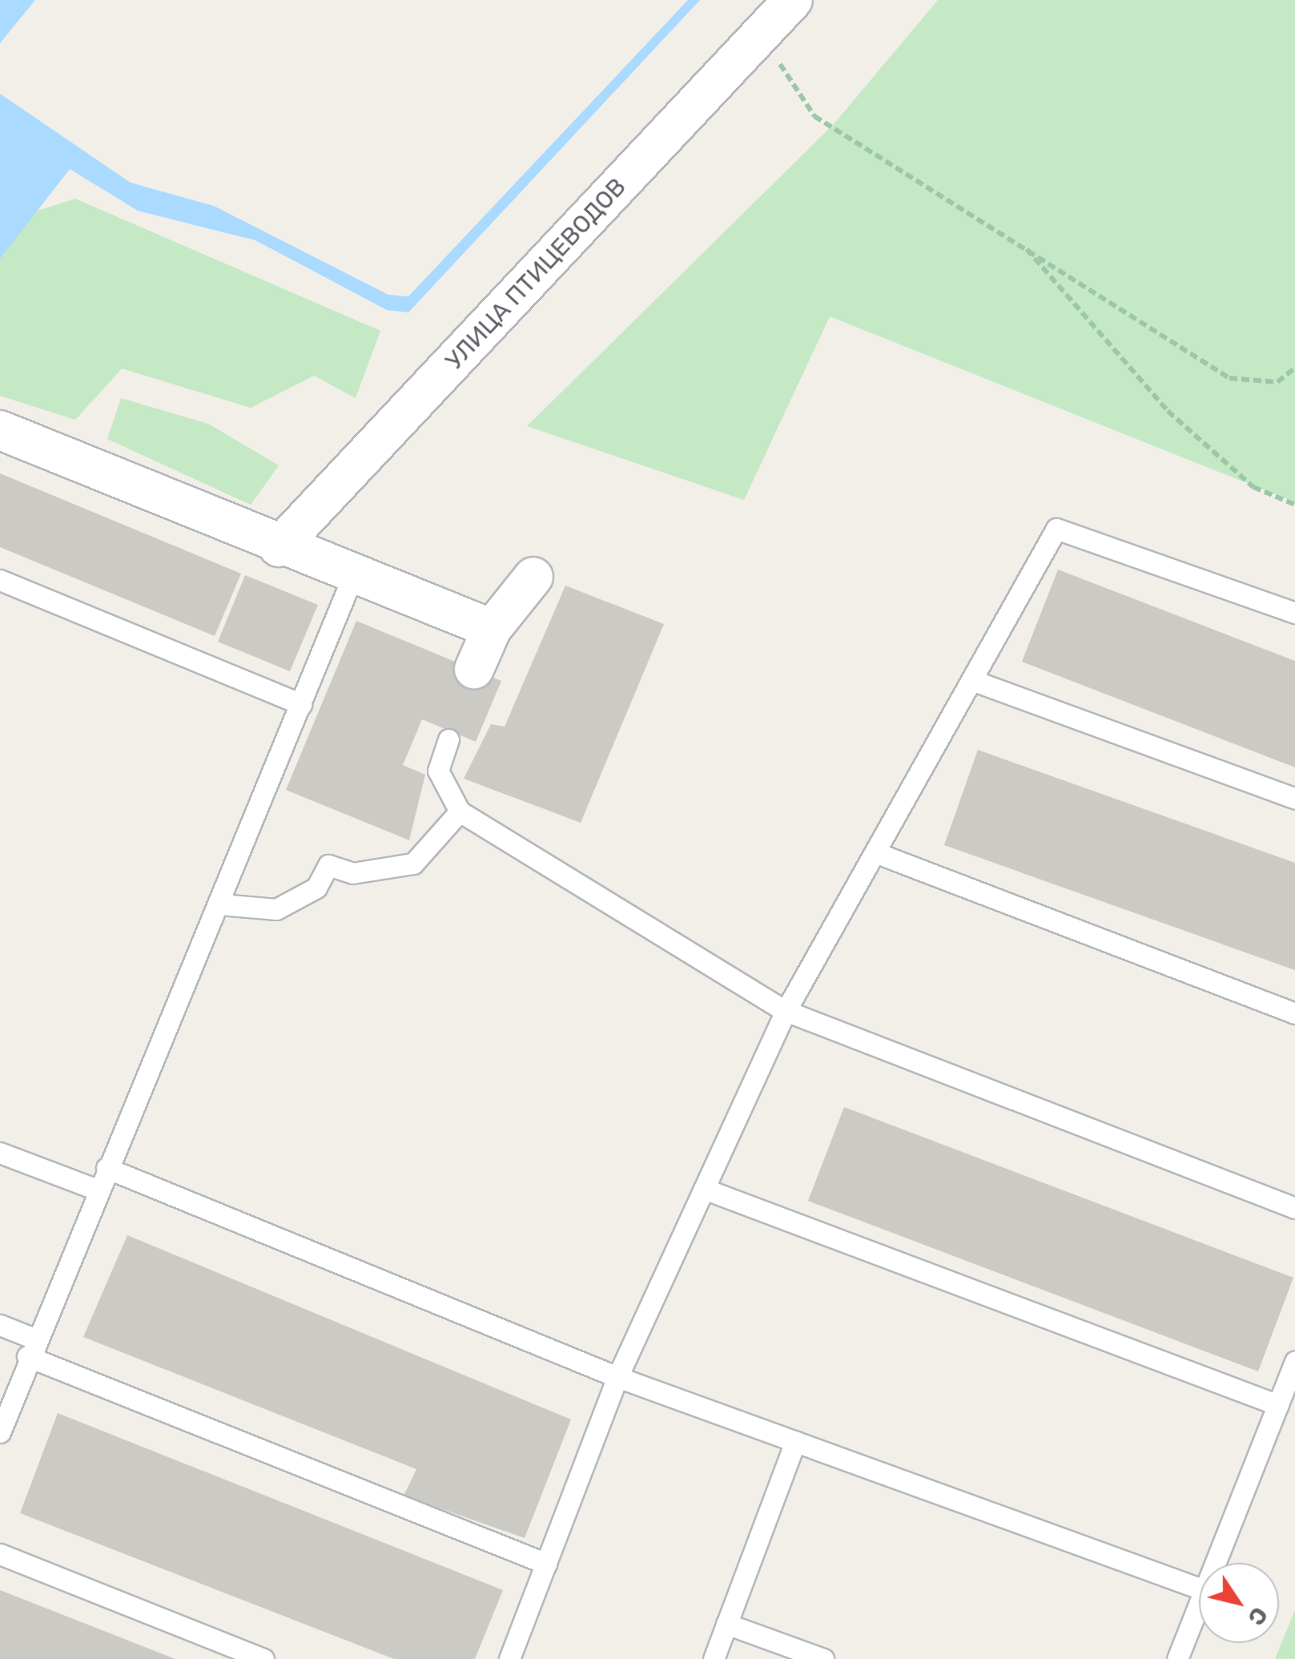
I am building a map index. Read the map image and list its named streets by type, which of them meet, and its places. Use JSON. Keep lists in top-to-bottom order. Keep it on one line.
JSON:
{"streets":{"street":["УЛИЦА ПТИЦЕВОДОВ"]},"north":"bottom right"}
